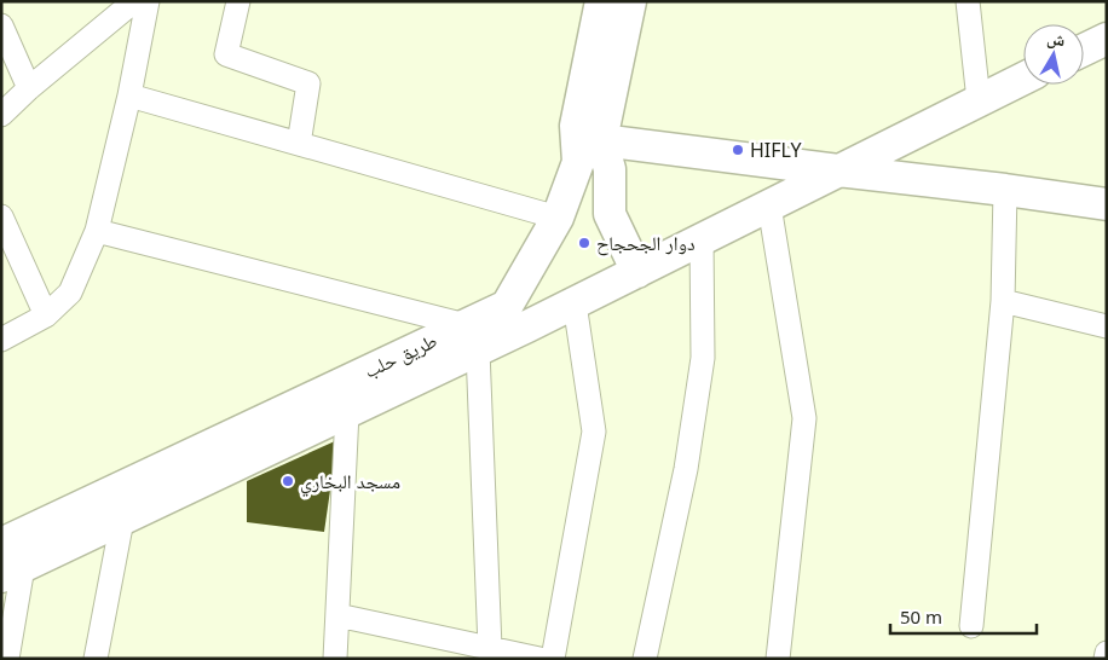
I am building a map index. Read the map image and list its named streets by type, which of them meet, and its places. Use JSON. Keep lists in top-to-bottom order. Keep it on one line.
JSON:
{"streets":{"main road":["طريق حلب"]},"places":["HIFLY","دوار الجحجاح","مسجد البخاري"],"scale_bar":"50 m","north":"top"}
